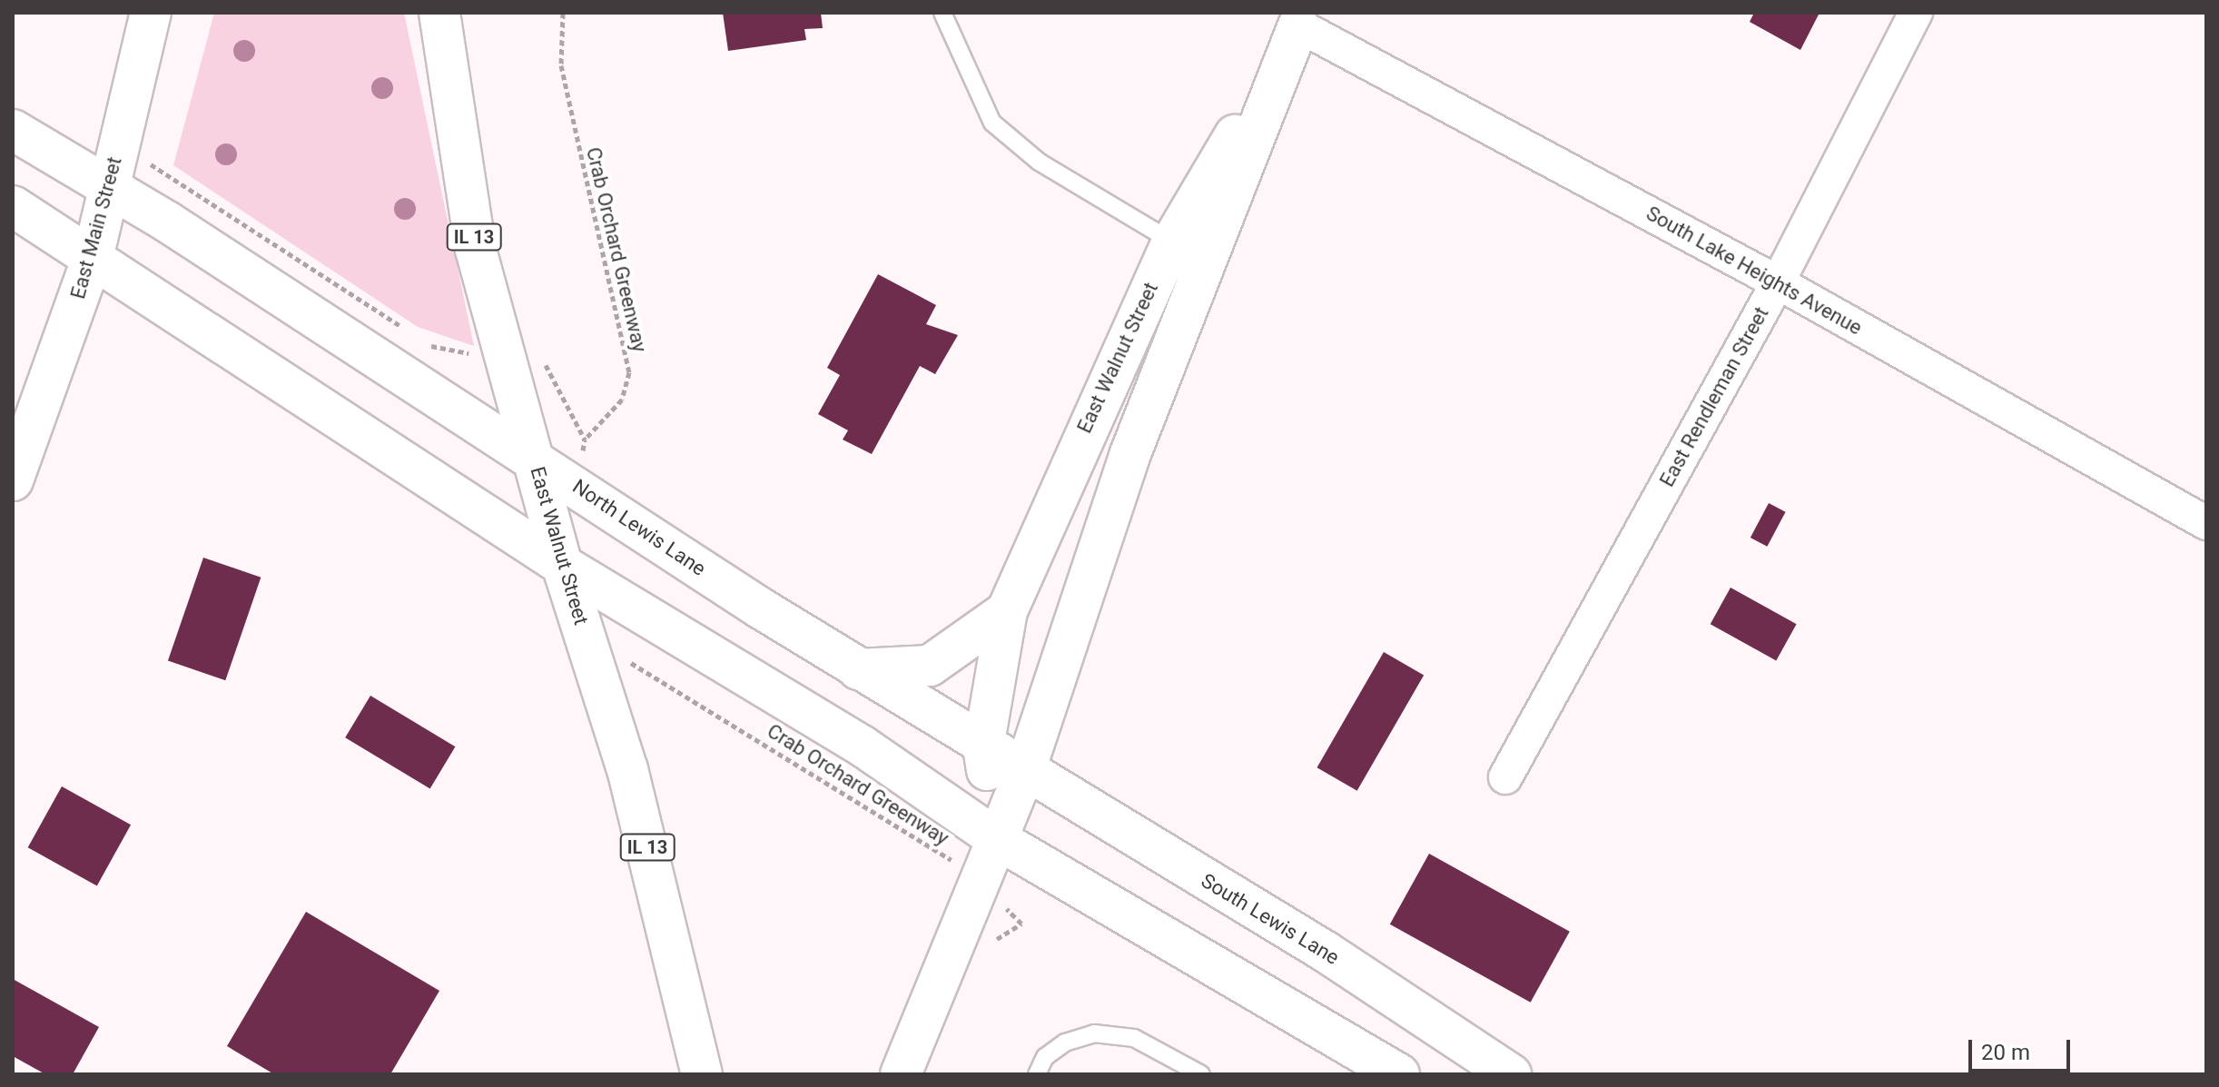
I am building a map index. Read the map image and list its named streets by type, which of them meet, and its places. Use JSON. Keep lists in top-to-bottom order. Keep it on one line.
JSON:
{"streets":{"main road":["East Main Street","IL 13","East Walnut Street","North Lewis Lane","South Lewis Lane"],"street":["South Lake Heights Avenue","East Rendleman Street"],"path":["Crab Orchard Greenway"]},"crossings":[["East Main Street","North Lewis Lane"],["Crab Orchard Greenway","East Walnut Street"],["South Lake Heights Avenue","East Walnut Street"],["South Lake Heights Avenue","East Rendleman Street"],["East Walnut Street","North Lewis Lane"],["East Walnut Street","South Lewis Lane"],["North Lewis Lane","South Lewis Lane"]],"scale_bar":"20 m"}
